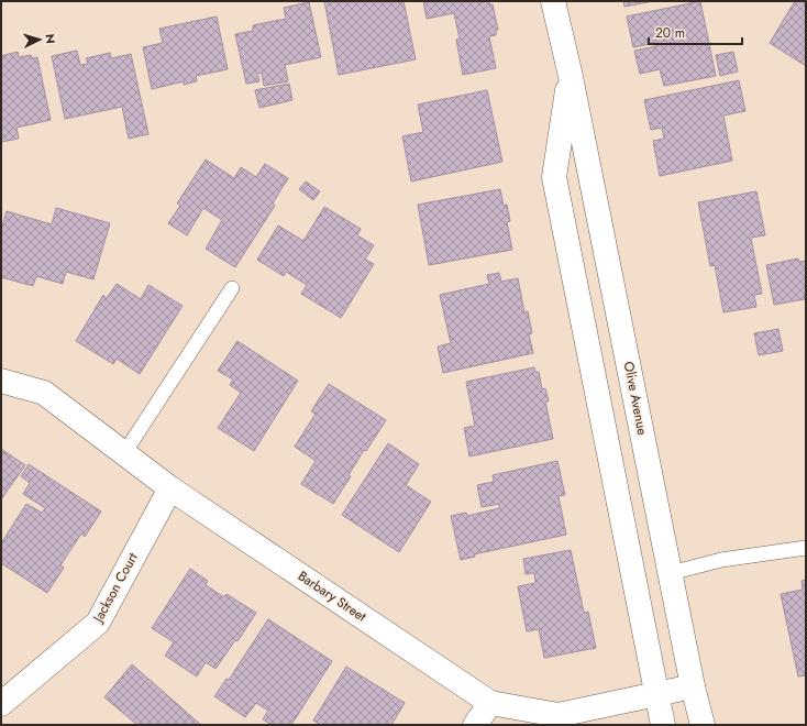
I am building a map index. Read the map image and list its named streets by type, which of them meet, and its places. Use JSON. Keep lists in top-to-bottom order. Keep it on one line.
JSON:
{"streets":{"street":["Olive Avenue","Jackson Court","Barbary Street"]},"crossings":[["Olive Avenue","Barbary Street"],["Jackson Court","Barbary Street"]],"scale_bar":"20 m","north":"right"}
